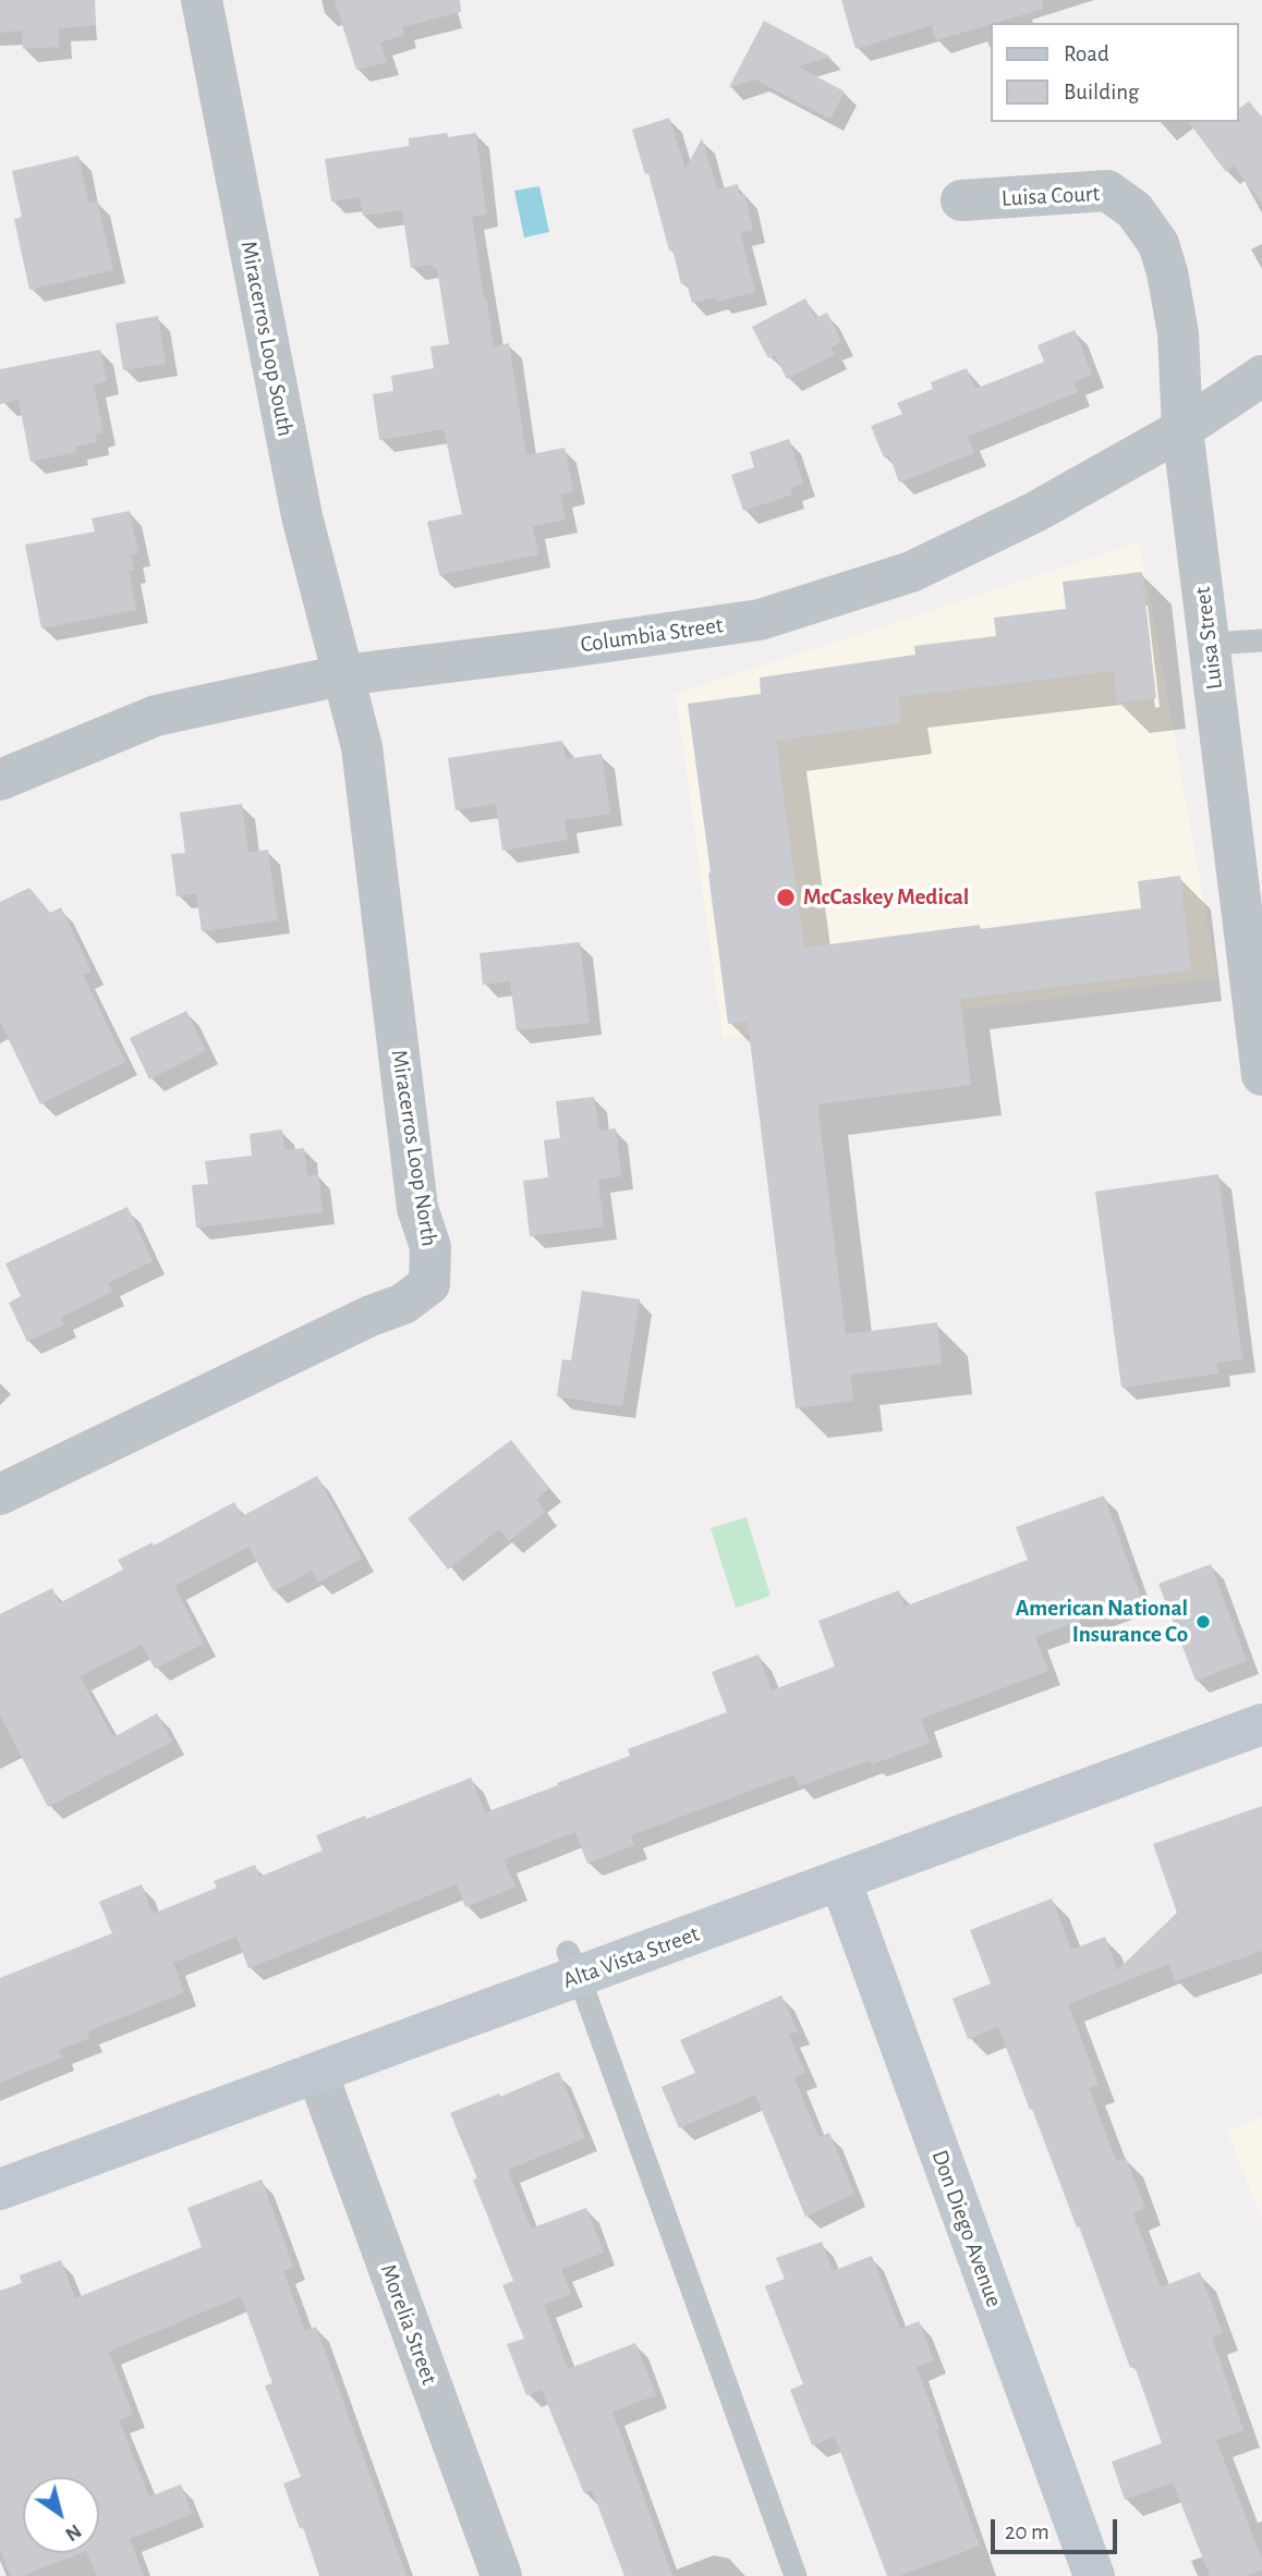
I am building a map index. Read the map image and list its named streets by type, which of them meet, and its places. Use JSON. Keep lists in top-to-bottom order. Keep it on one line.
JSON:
{"streets":{"street":["Luisa Court","Miracerros Loop South","Columbia Street","Luisa Street","Miracerros Loop North","Alta Vista Street","Don Diego Avenue","Morelia Street"]},"crossings":[["Luisa Court","Luisa Street"],["Miracerros Loop South","Columbia Street"],["Miracerros Loop South","Miracerros Loop North"],["Columbia Street","Luisa Street"],["Columbia Street","Miracerros Loop North"],["Alta Vista Street","Don Diego Avenue"],["Alta Vista Street","Morelia Street"]],"places":["McCaskey Medical","American National Insurance Co"],"legend":["Road","Building"],"scale_bar":"20 m","north":"bottom right"}
